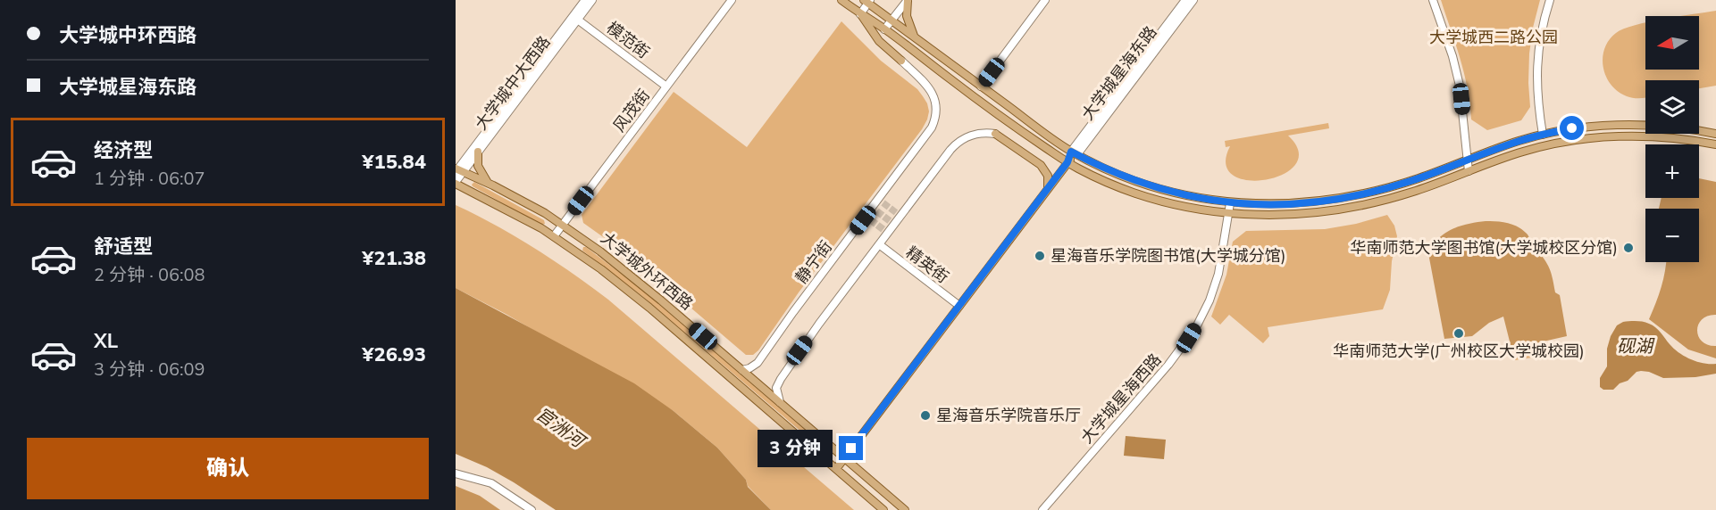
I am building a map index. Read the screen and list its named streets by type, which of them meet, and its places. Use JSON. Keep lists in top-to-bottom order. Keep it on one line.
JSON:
{"streets":{"main road":["大学城星海东路","大学城外环西路"],"street":["模范街","大学城中大西路","风茂街","静宁街","精英街","大学城星海西路"]},"crossings":[["模范街","大学城中大西路"],["模范街","风茂街"],["大学城星海东路","精英街"],["大学城星海东路","大学城外环西路"],["大学城中大西路","大学城外环西路"],["风茂街","大学城外环西路"],["静宁街","大学城外环西路"]],"water":["砚湖","官洲河"],"parks":["大学城西二路公园"],"places":["华南师范大学图书馆(大学城校区分馆)","星海音乐学院图书馆(大学城分馆)","华南师范大学(广州校区大学城校园)","星海音乐学院音乐厅"],"north":"left","page":{"banner":["大学城中环西路","大学城星海东路"],"map_buttons":["+","−"],"list":[{"name":"经济型","note":"1 分钟 · 06:07","value":"¥15.84"},{"name":"舒适型","note":"2 分钟 · 06:08","value":"¥21.38"},{"name":"XL","note":"3 分钟 · 06:09","value":"¥26.93"}],"buttons":"确认","bubble":"3 分钟"}}
